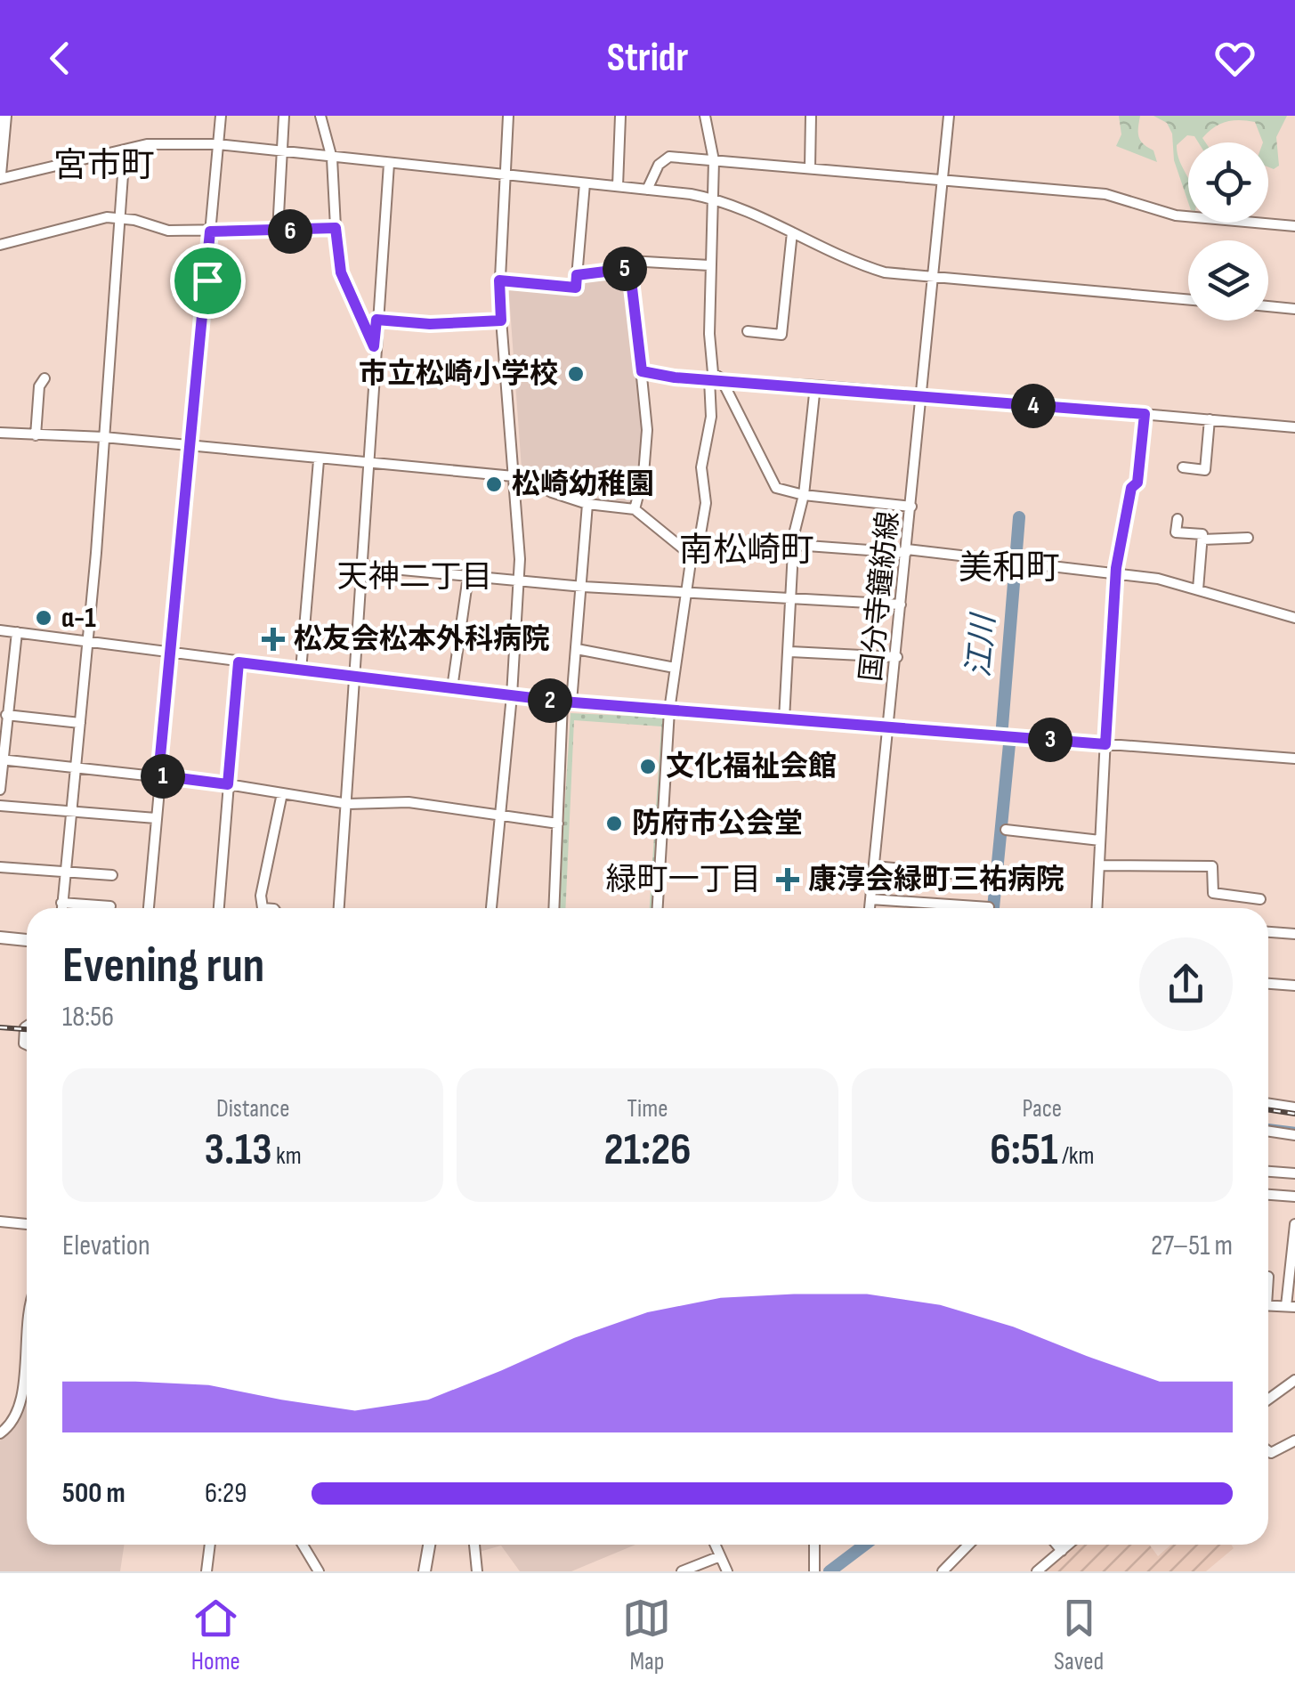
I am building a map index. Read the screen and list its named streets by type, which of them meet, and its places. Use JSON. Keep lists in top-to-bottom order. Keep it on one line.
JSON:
{"streets":{"street":["国分寺鐘紡線"]},"districts":["宮市町","南松崎町","美和町","天神二丁目","緑町一丁目"],"water":["江川"],"places":{"other":["市立松崎小学校","松崎幼稚園","α-1","文化福祉会館","防府市公会堂"],"health":["松友会松本外科病院","康淳会緑町三祐病院"]},"page":{"header":"Stridr","pins":["6","5","4","2","3","1"],"heading":["Evening run","18:56"],"stats":[["Distance","3.13 km"],["Time","21:26"],["Pace","6:51 /km"]],"chart":["Elevation","27–51 m"],"list":[{"name":"500 m","note":"6:29"}],"tabs":["Home","Map","Saved"]}}
